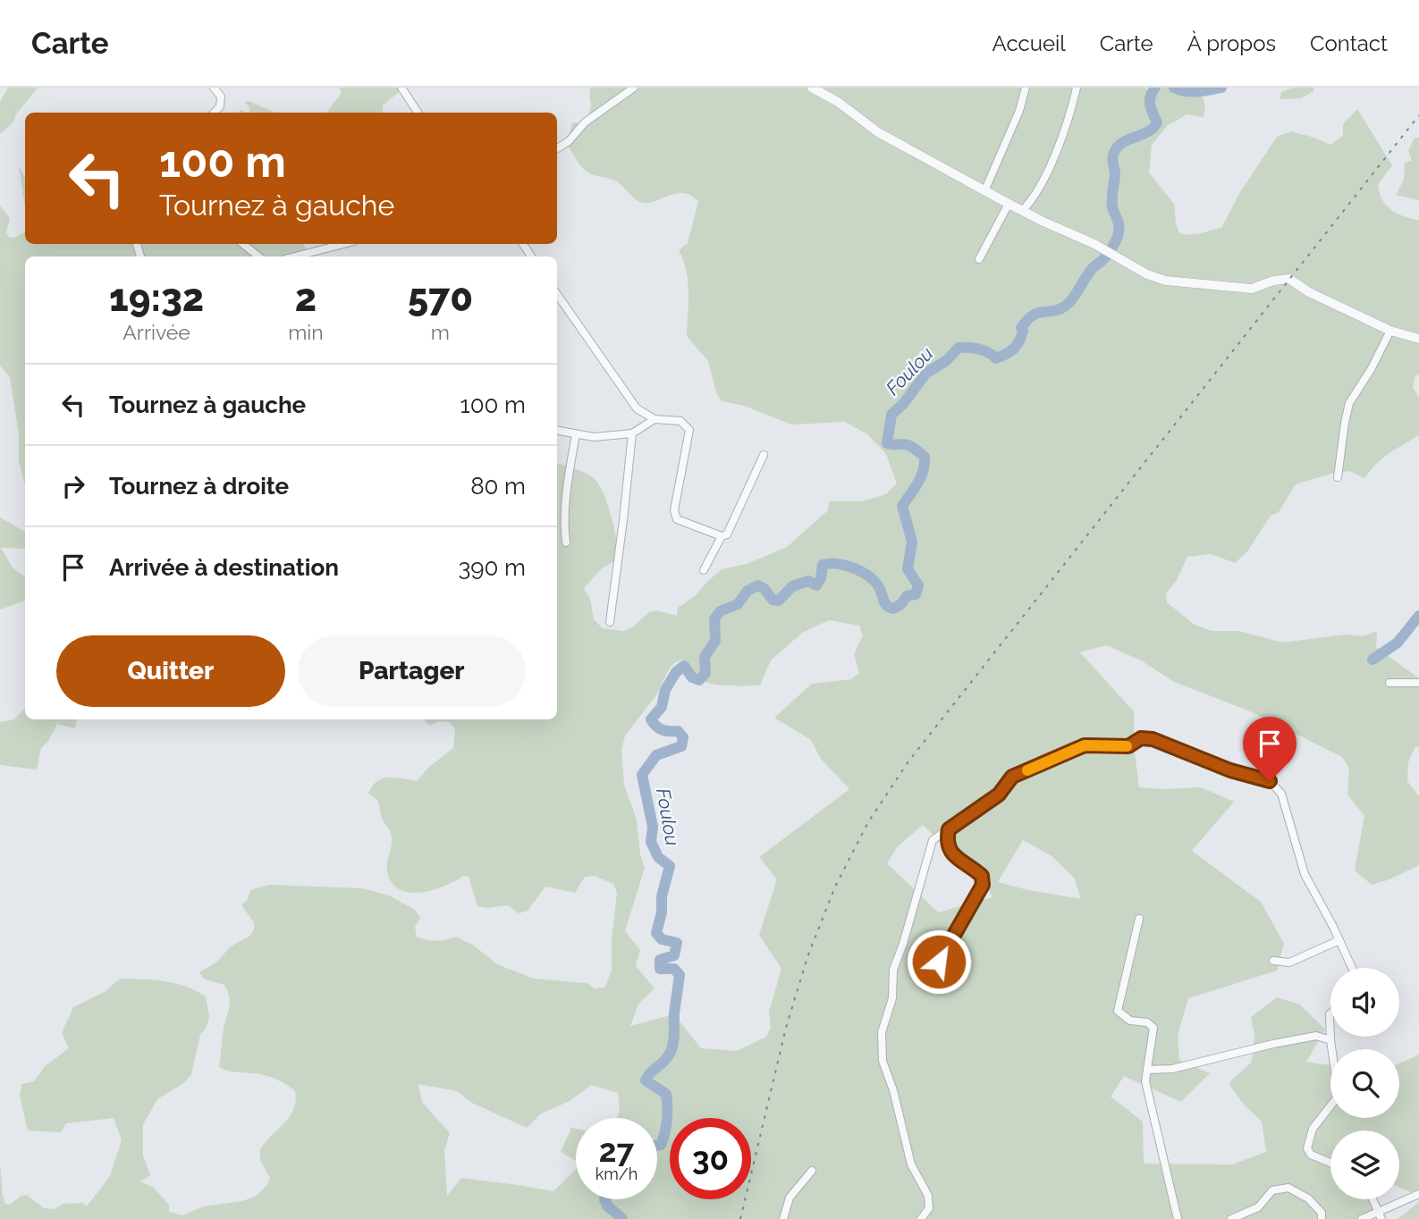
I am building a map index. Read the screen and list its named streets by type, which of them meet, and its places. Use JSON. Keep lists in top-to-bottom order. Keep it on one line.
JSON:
{"water":["Foulou"],"page":{"header":"Carte","nav":["Accueil","Carte","À propos","Contact"],"turn":["100 m","Tournez à gauche"],"eta":["19:32","Arrivée","2","min","570","m"],"list":[{"name":"Tournez à gauche","value":"100 m"},{"name":"Tournez à droite","value":"80 m"},{"name":"Arrivée à destination","value":"390 m"}],"buttons":["Quitter","Partager"],"speed":"27 km/h","limit":"30"}}
